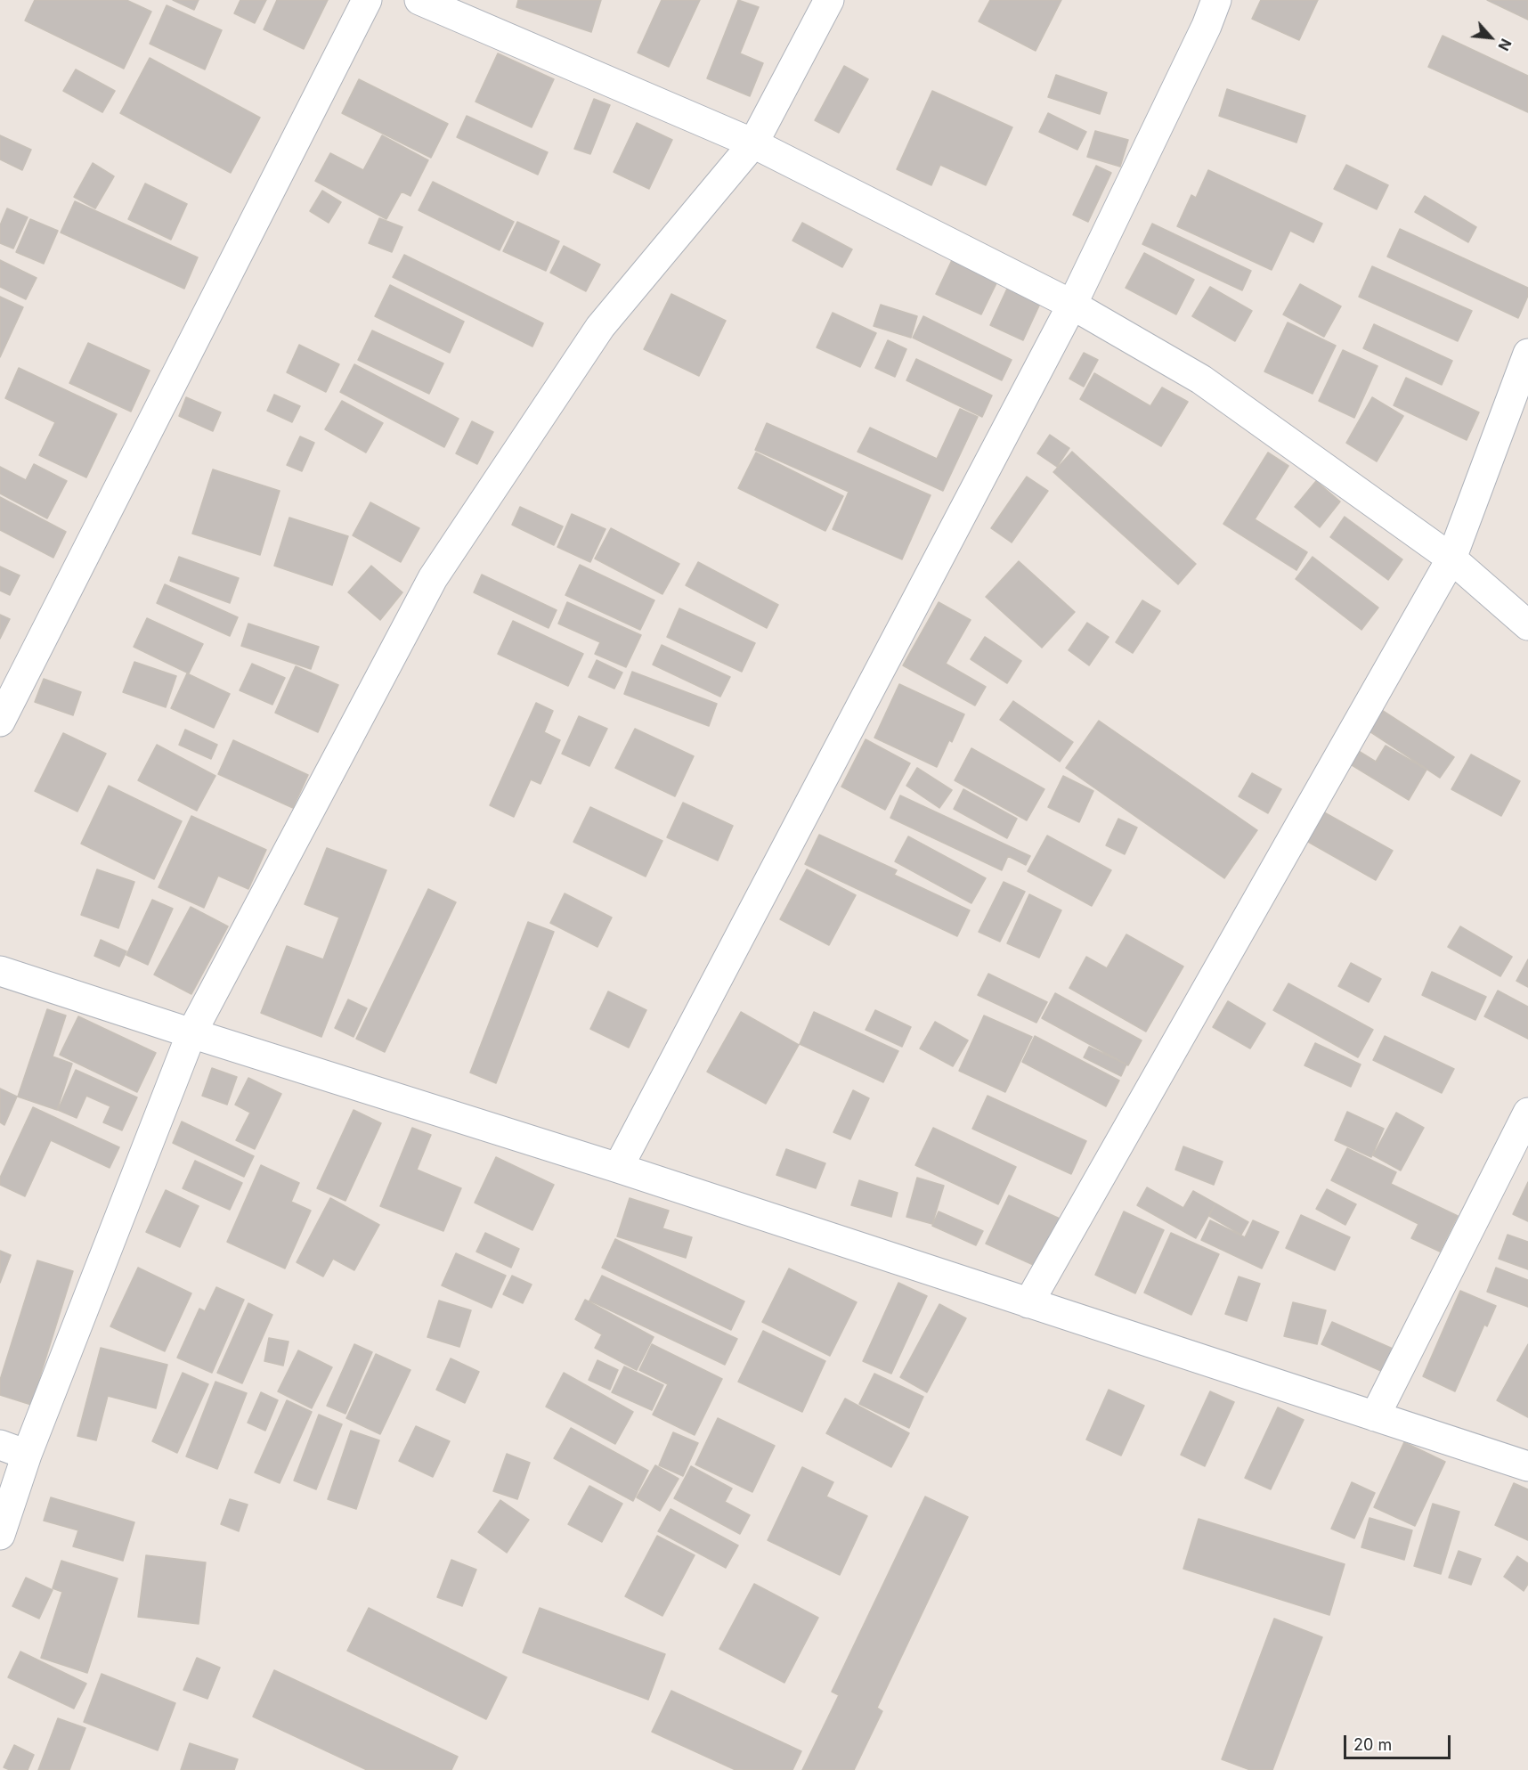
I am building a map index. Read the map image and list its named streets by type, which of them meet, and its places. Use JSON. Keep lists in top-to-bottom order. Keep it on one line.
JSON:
{"scale_bar":"20 m","north":"bottom right"}
